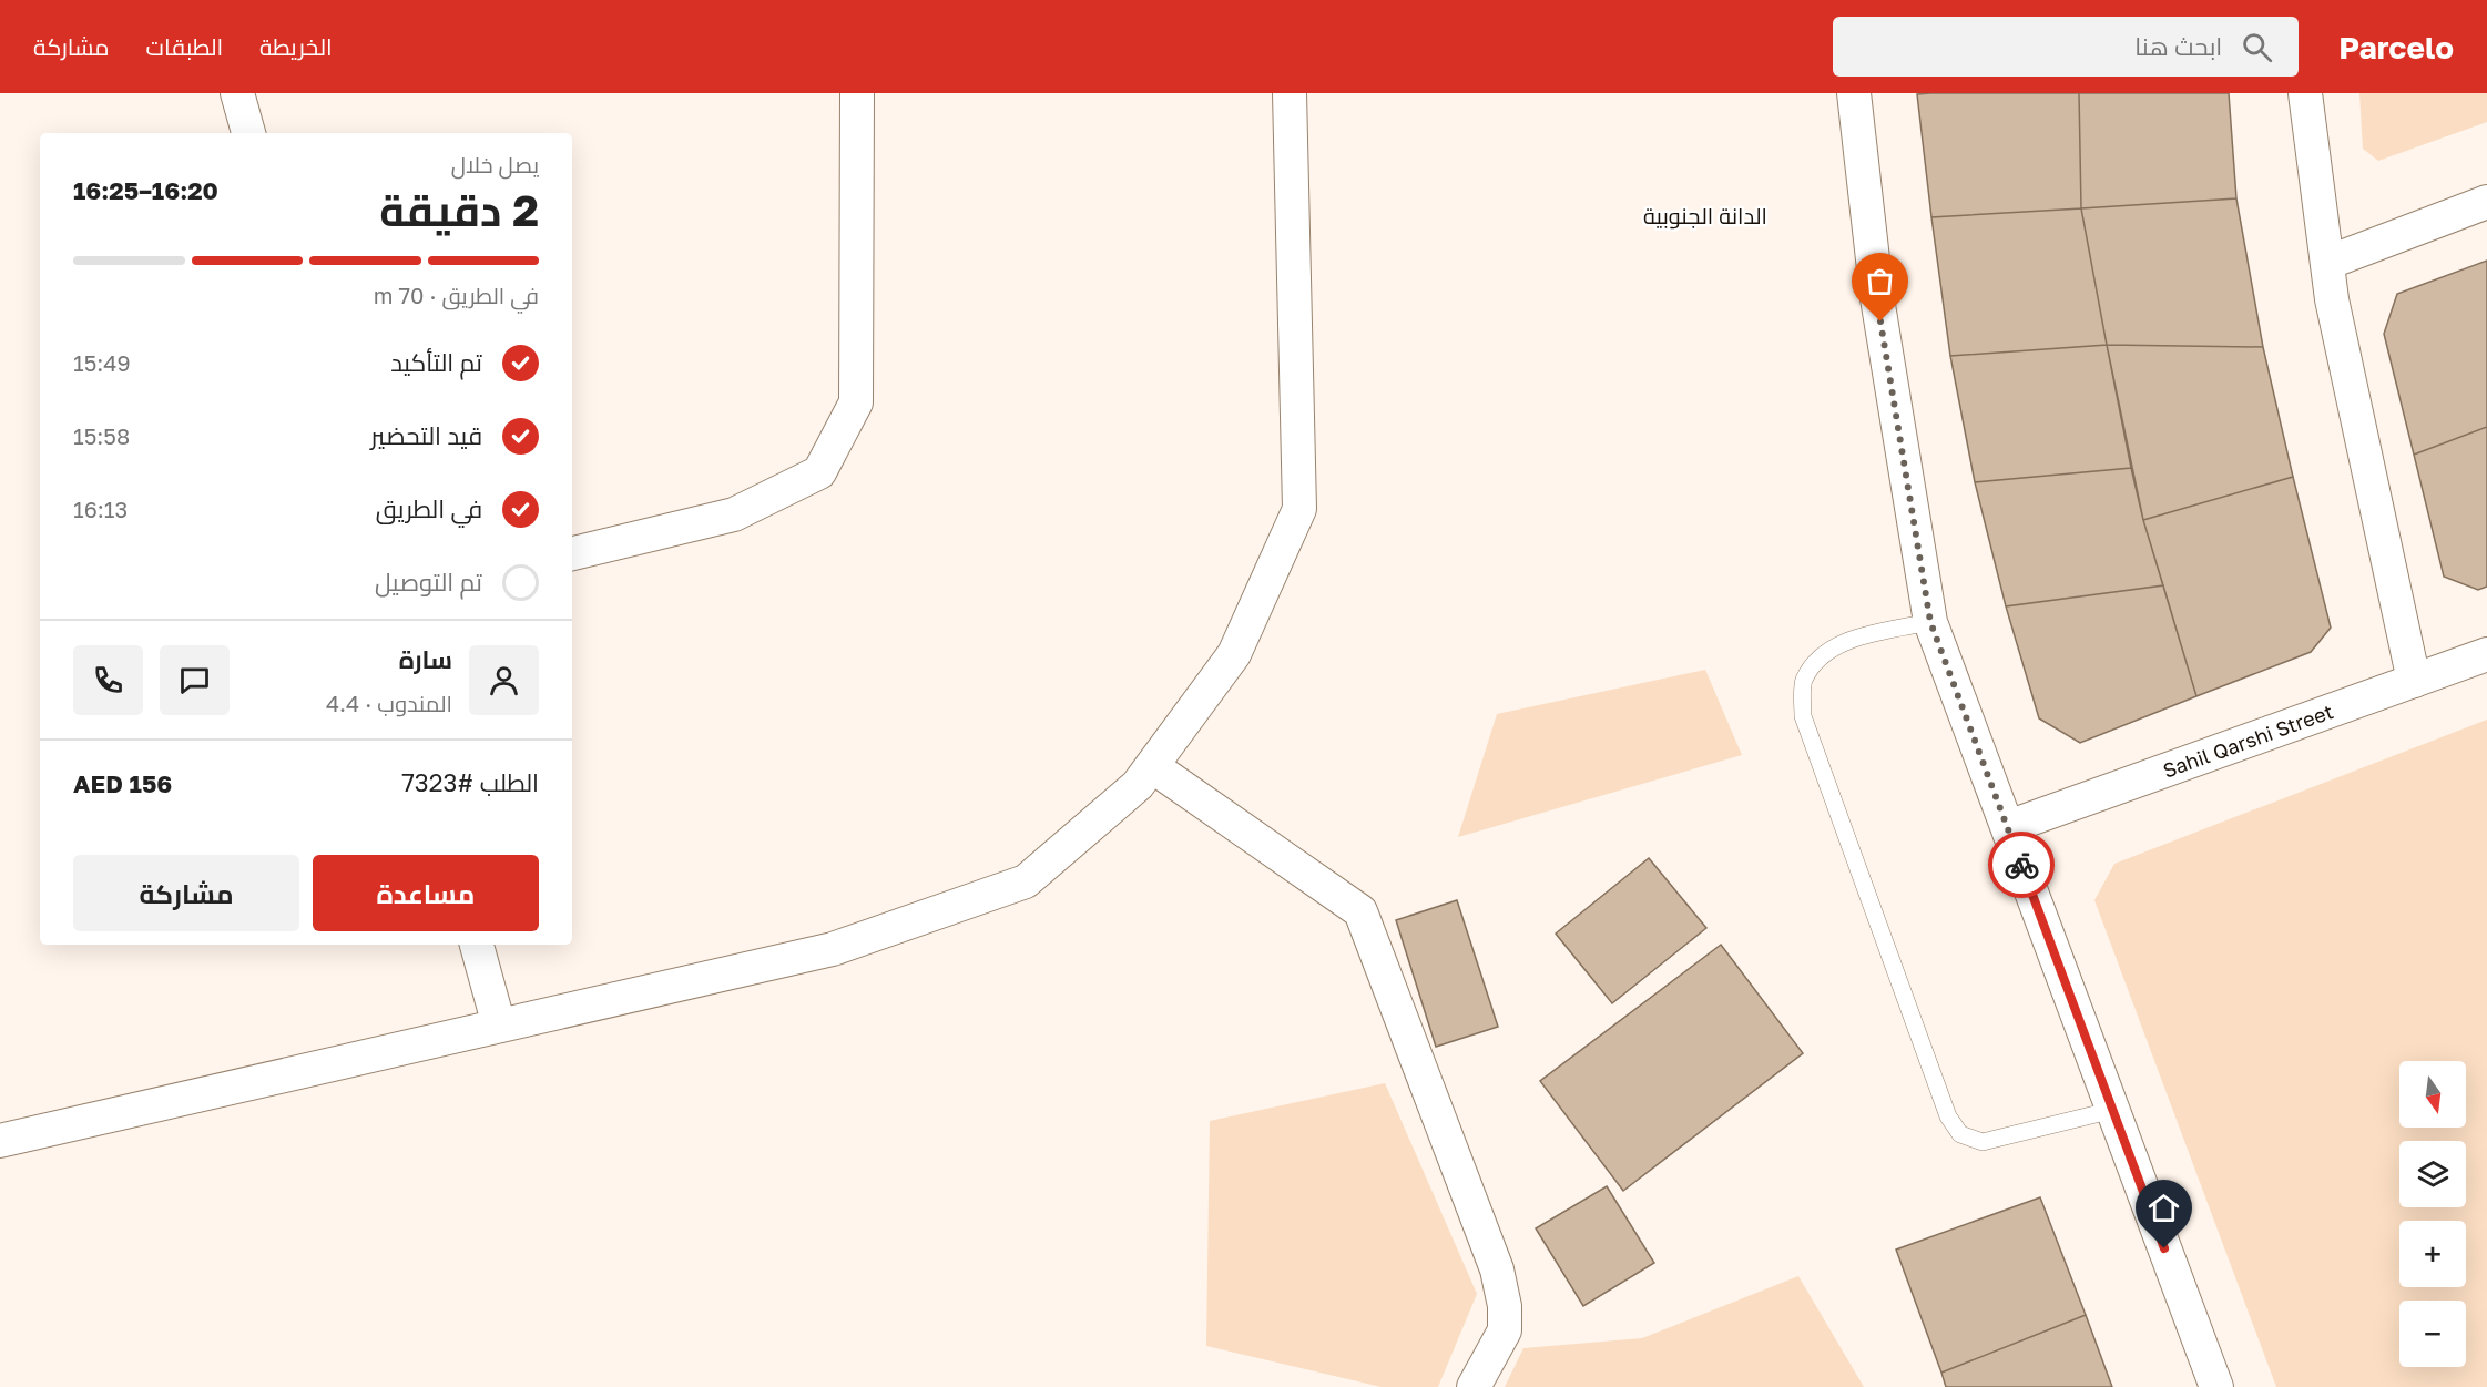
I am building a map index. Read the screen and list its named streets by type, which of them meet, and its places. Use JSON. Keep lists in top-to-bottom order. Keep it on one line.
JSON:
{"streets":{"street":["Sahil Qarshi Street"]},"districts":["الدانة الجنوبية"],"north":"bottom","page":{"header":"Parcelo","search":"ابحث هنا","nav":["الخريطة","الطبقات","مشاركة"],"heading":["2 دقيقة","يصل خلال","16:20–16:25"],"panel":["سارة","المندوب · 4.4","الطلب #7323","AED 156"],"bar":"في الطريق · 70 m","list":[["تم التأكيد","15:49"],["قيد التحضير","15:58"],["في الطريق","16:13"],"تم التوصيل"],"buttons":["مساعدة","مشاركة"],"map_buttons":["+","−"]}}
